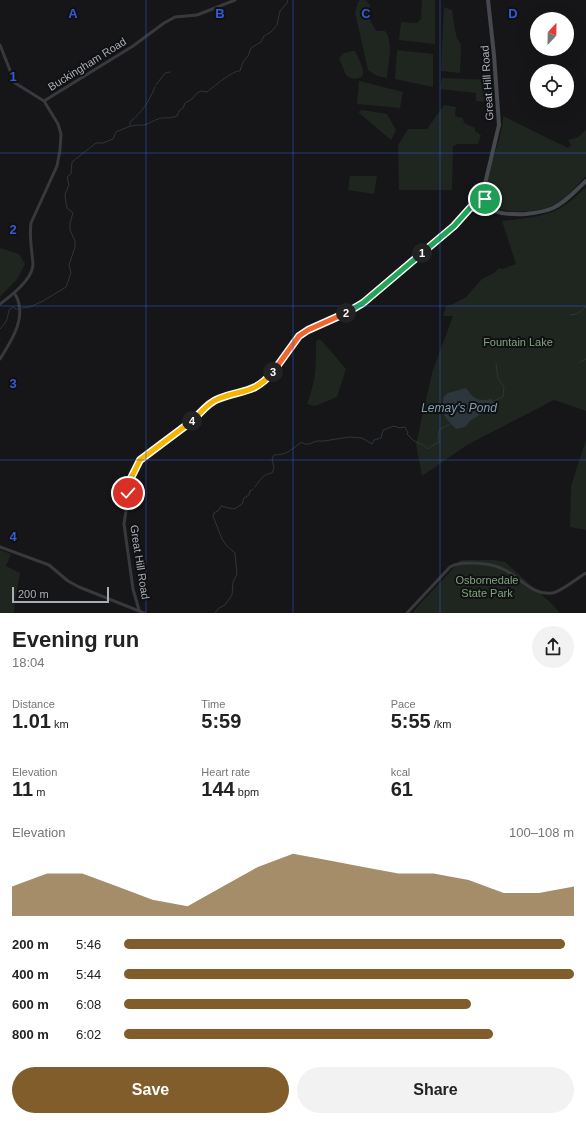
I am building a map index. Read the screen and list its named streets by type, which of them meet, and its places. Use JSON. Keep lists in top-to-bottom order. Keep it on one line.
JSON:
{"streets":{"main road":["Great Hill Road"],"street":["Buckingham Road"]},"water":["Lemay's Pond"],"parks":["Fountain Lake","Osbornedale State Park"],"scale_bar":"200 m","north":"top","page":{"pins":["1","2","3","4"],"scale":"200 m","heading":["Evening run","18:04"],"stats":[["Distance","1.01 km"],["Time","5:59"],["Pace","5:55 /km"],["Elevation","11 m"],["Heart rate","144 bpm"],["kcal","61"]],"chart":["Elevation","100–108 m"],"list":[{"name":"200 m","note":"5:46"},{"name":"400 m","note":"5:44"},{"name":"600 m","note":"6:08"},{"name":"800 m","note":"6:02"}],"buttons":["Save","Share"]},"grid":{"columns":["A","B","C","D"],"rows":["1","2","3","4"]}}
